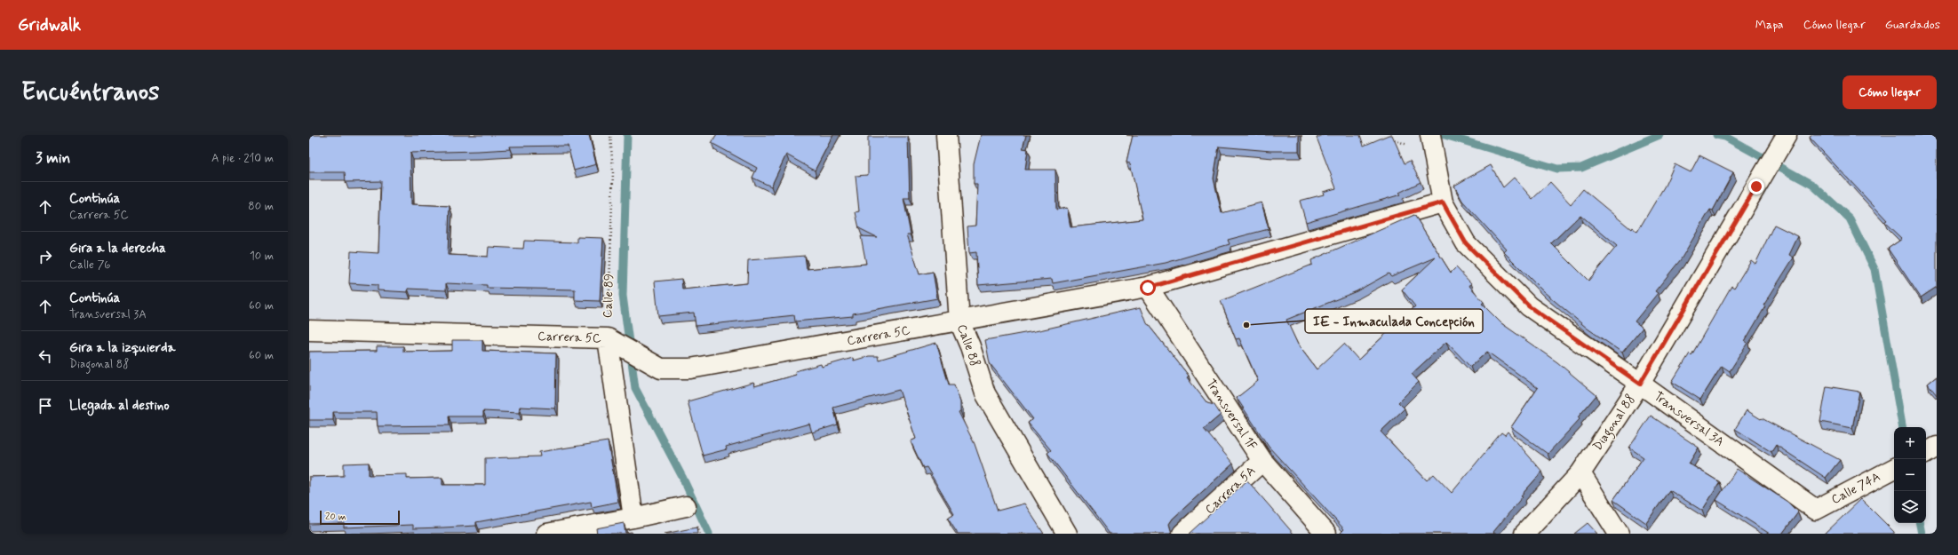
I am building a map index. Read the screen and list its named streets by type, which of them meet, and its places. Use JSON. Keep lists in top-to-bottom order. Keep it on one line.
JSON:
{"streets":{"street":["Carrera 5C","Calle 88","Transversal 1F","Transversal 3A","Diagonal 88","Calle 74A","Carrera 5A"],"path":["Calle 89"]},"crossings":[["Calle 89","Carrera 5C"],["Carrera 5C","Calle 88"],["Carrera 5C","Transversal 1F"],["Carrera 5C","Transversal 3A"],["Transversal 1F","Carrera 5A"],["Transversal 3A","Diagonal 88"],["Transversal 3A","Calle 74A"]],"places":["IE - Inmaculada Concepción"],"scale_bar":"20 m","page":{"header":"Gridwalk","nav":["Mapa","Cómo llegar","Guardados"],"buttons":"Cómo llegar","title":"Encuéntranos","heading":["3 min","A pie · 210 m"],"list":[["Continúa","Carrera 5C","80 m"],["Gira a la derecha","Calle 76","10 m"],["Continúa","Transversal 3A","60 m"],["Gira a la izquierda","Diagonal 88","60 m"],"Llegada al destino"],"map_buttons":["+","−"],"scale":"20 m"}}
